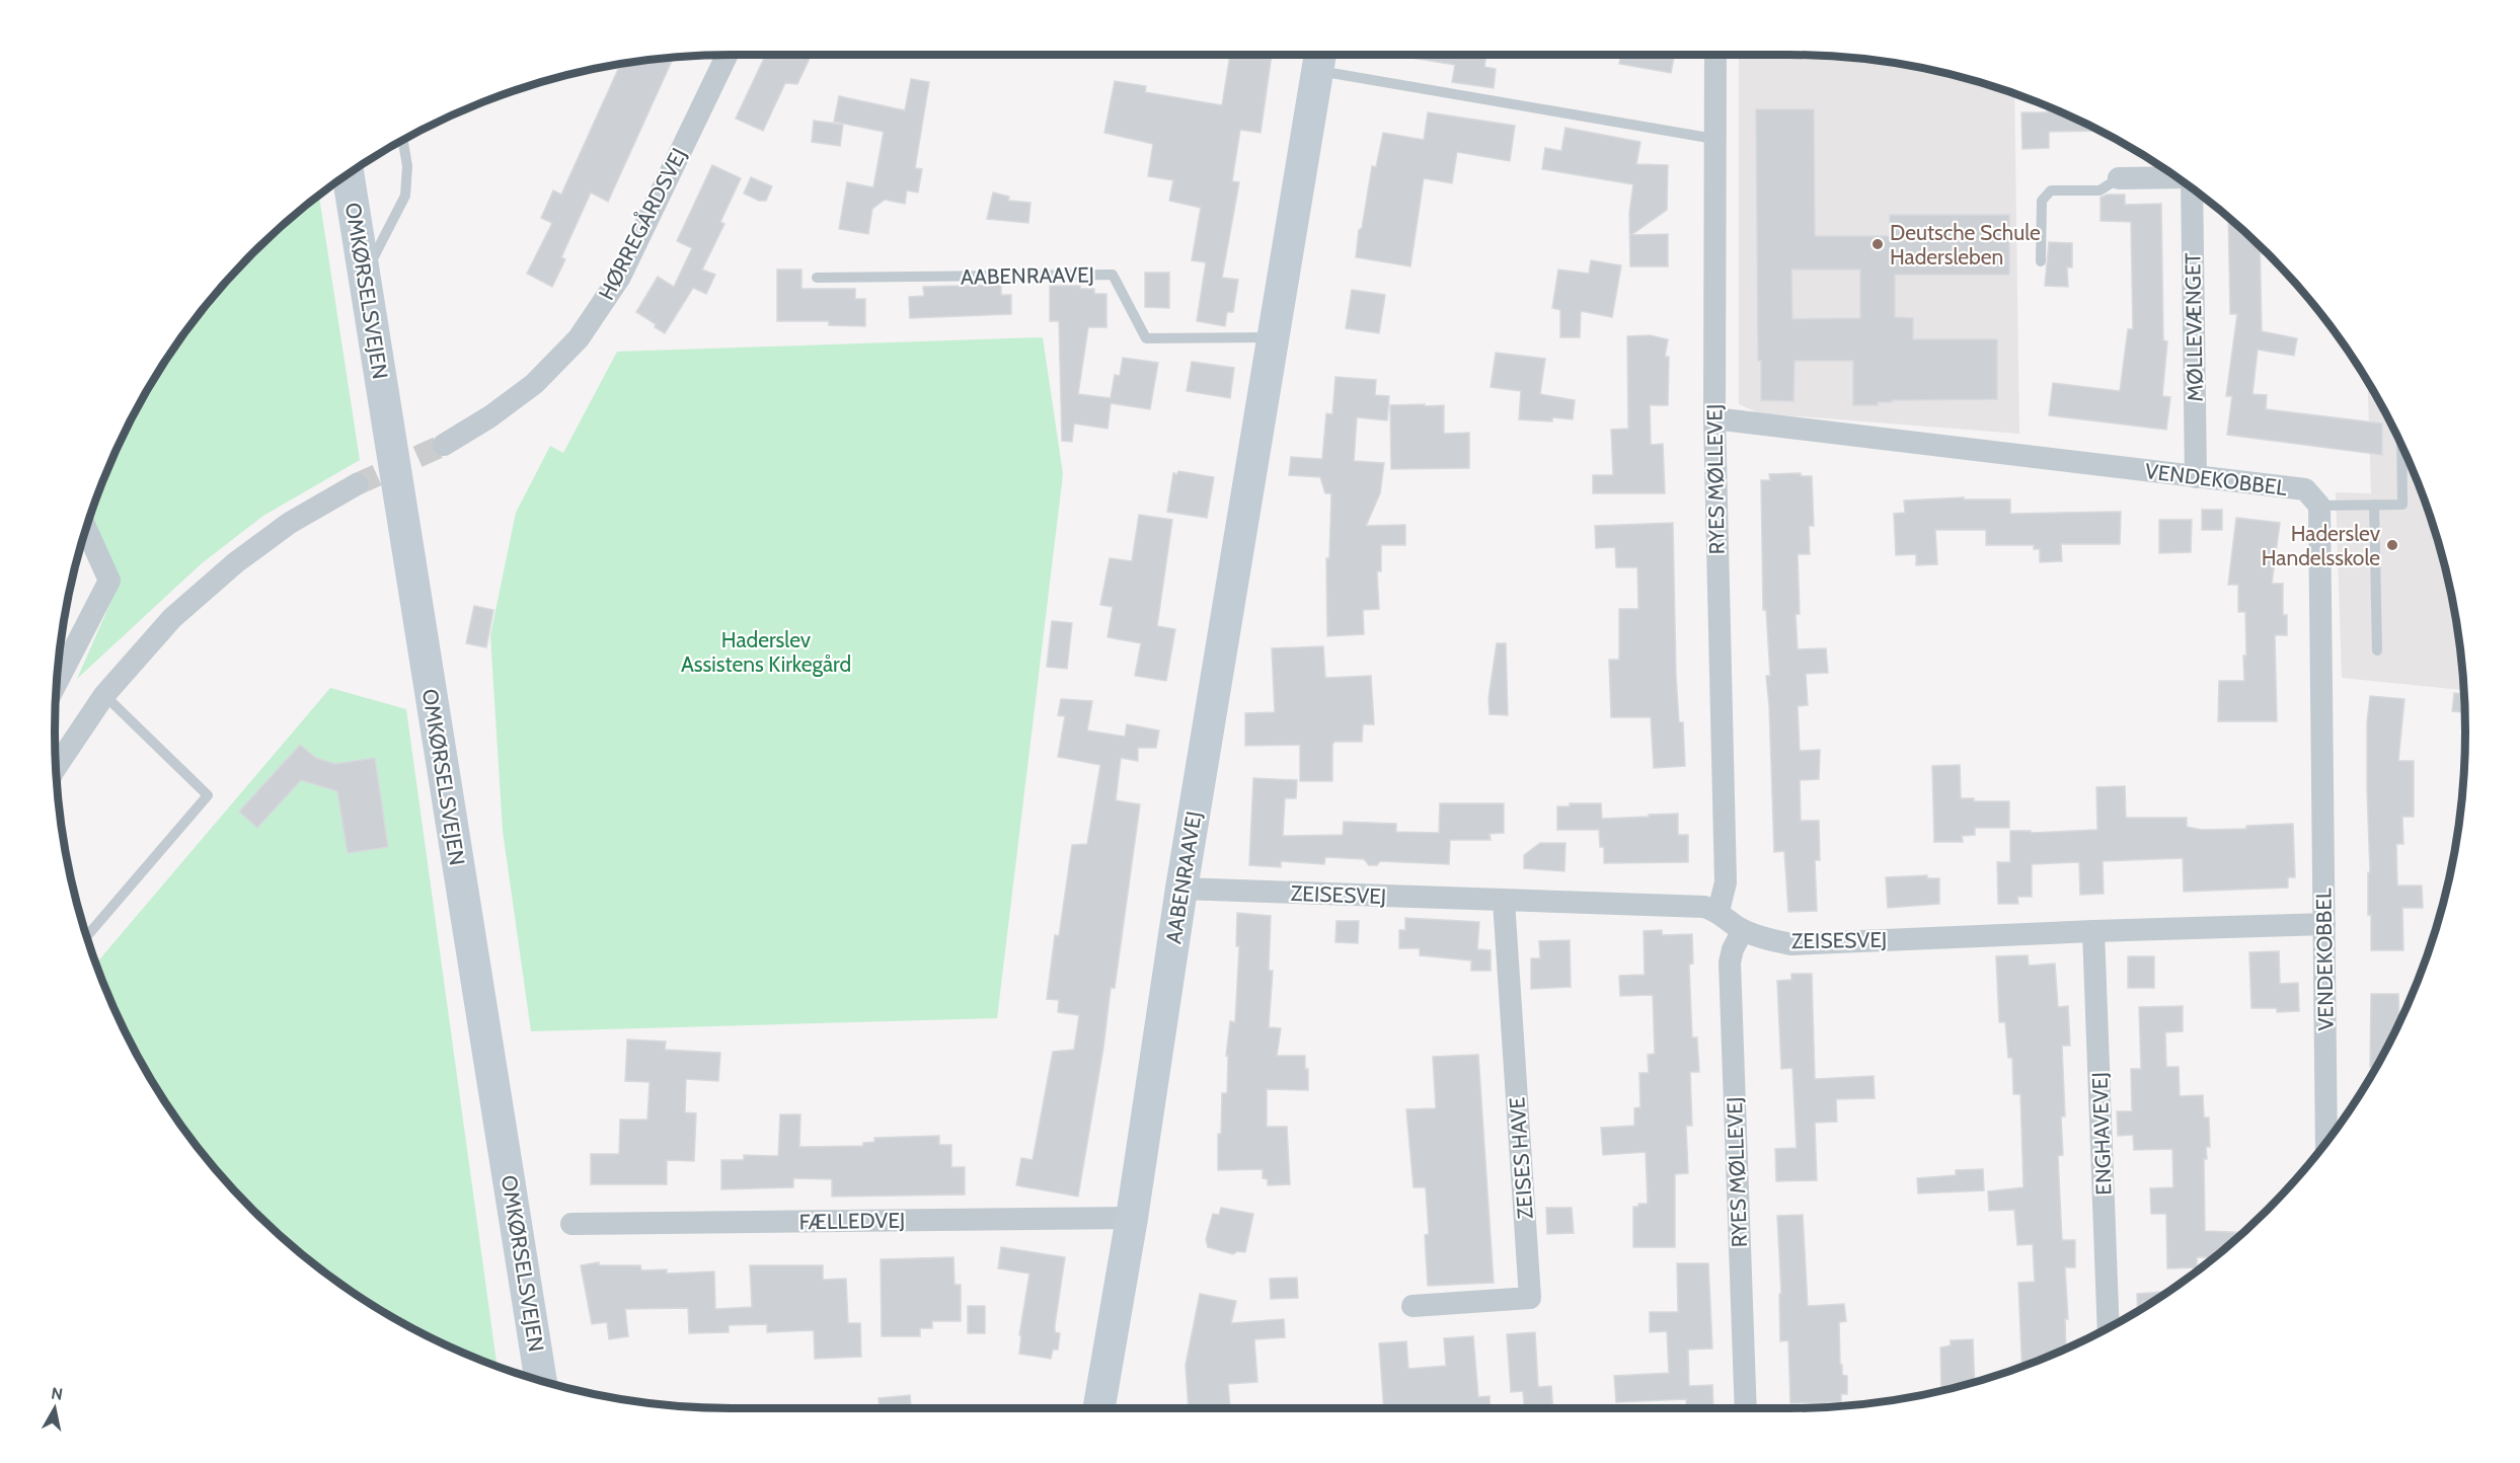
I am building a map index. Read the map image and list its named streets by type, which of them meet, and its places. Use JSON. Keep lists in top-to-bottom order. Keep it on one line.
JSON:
{"streets":{"street":["HØRREGÅRDSVEJ","AABENRAAVEJ","OMKØRSELSVEJEN","MØLLEVÆNGET","RYES MØLLEVEJ","VENDEKOBBEL","ZEISESVEJ","ENGHAVEVEJ","ZEISES HAVE","FÆLLEDVEJ"]},"crossings":[["AABENRAAVEJ","ZEISESVEJ"],["AABENRAAVEJ","FÆLLEDVEJ"],["MØLLEVÆNGET","VENDEKOBBEL"],["RYES MØLLEVEJ","VENDEKOBBEL"],["RYES MØLLEVEJ","ZEISESVEJ"],["VENDEKOBBEL","ZEISESVEJ"],["ZEISESVEJ","ENGHAVEVEJ"],["ZEISESVEJ","ZEISES HAVE"]],"parks":["Haderslev Assistens Kirkegård"],"places":["Deutsche Schule Hadersleben","Haderslev Handelsskole"],"north":"top"}
